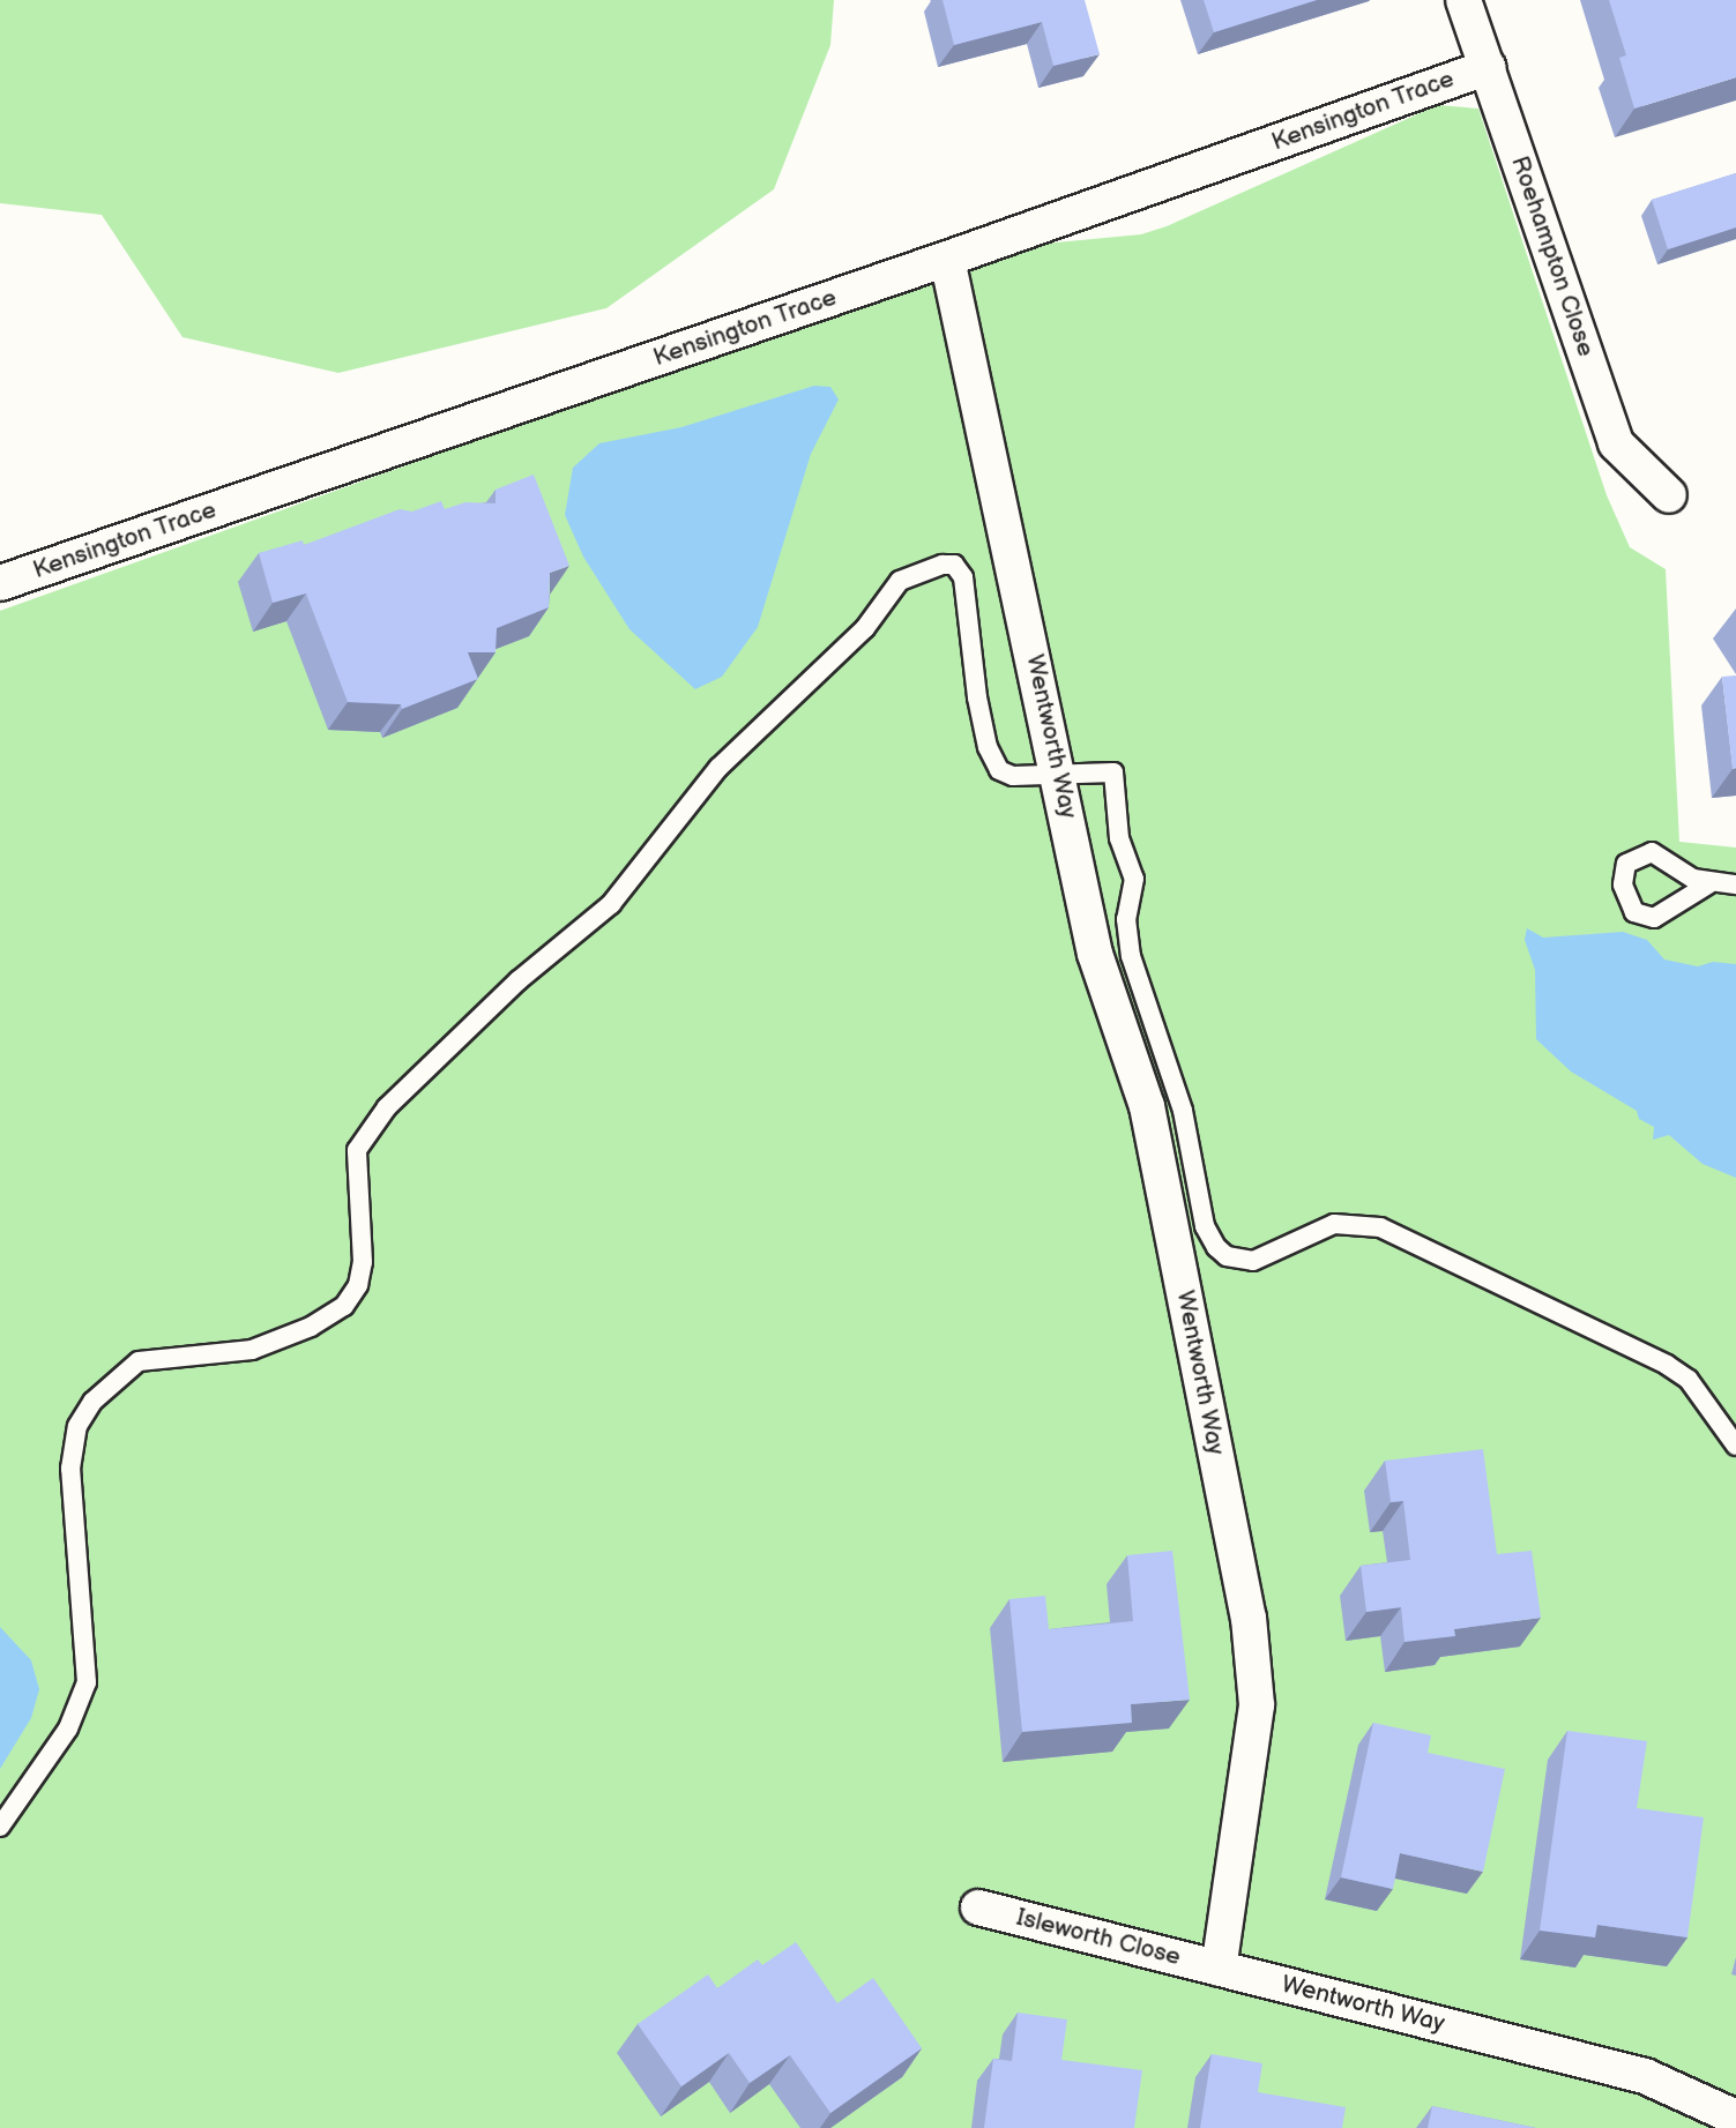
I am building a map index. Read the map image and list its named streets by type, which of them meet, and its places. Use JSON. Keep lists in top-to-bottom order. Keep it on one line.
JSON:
{"streets":{"street":["Kensington Trace","Roehampton Close","Wentworth Way","Isleworth Close"]},"crossings":[["Kensington Trace","Roehampton Close"],["Kensington Trace","Wentworth Way"],["Wentworth Way","Isleworth Close"]]}
